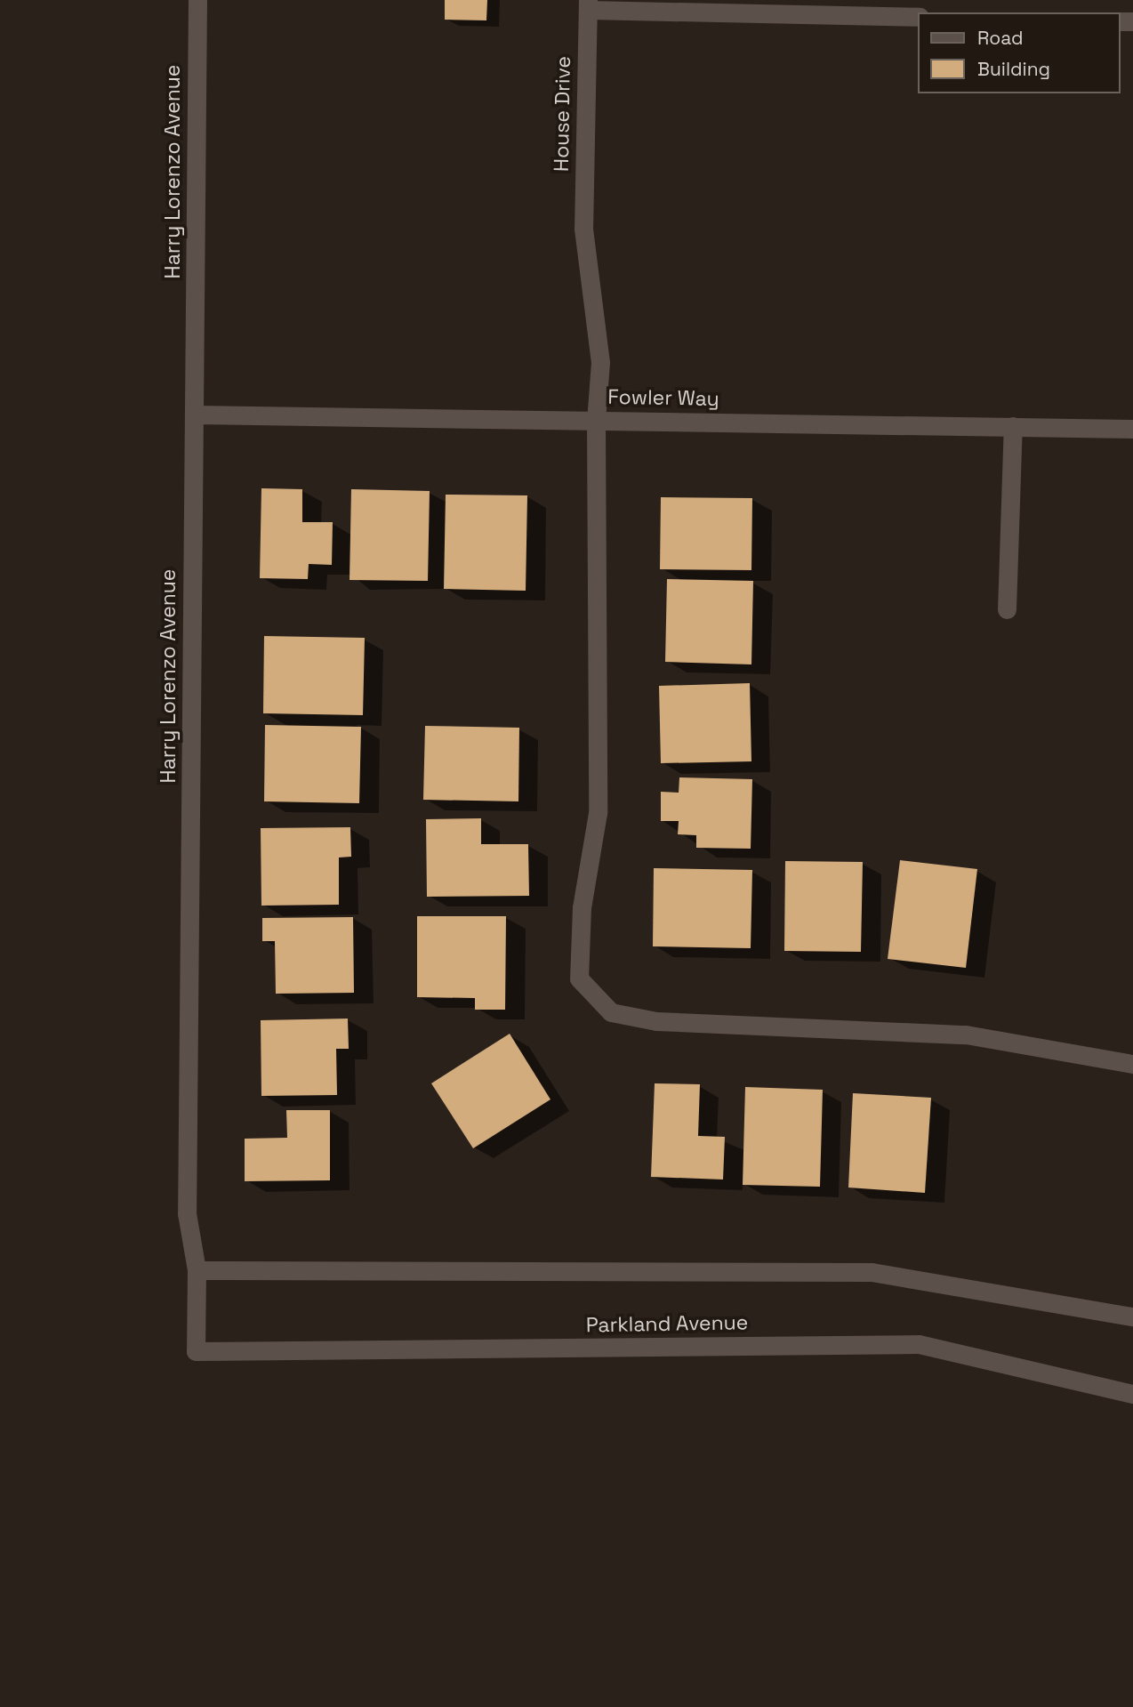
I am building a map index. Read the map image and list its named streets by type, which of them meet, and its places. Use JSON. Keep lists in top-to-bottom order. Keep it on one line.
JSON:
{"streets":{"street":["House Drive","Harry Lorenzo Avenue","Fowler Way","Parkland Avenue"]},"crossings":[["House Drive","Fowler Way"],["Harry Lorenzo Avenue","Fowler Way"],["Harry Lorenzo Avenue","Parkland Avenue"]],"legend":["Road","Building"]}
